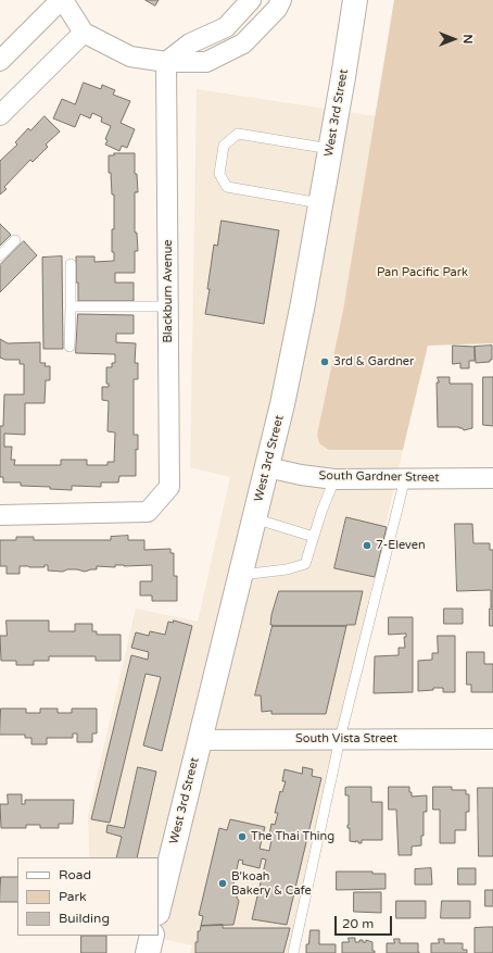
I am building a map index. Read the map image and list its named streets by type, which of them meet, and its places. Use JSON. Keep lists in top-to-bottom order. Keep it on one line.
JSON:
{"streets":{"main road":["West 3rd Street"],"street":["Blackburn Avenue","South Gardner Street","South Vista Street"]},"crossings":[["West 3rd Street","South Gardner Street"],["West 3rd Street","South Vista Street"]],"parks":["Pan Pacific Park"],"places":["3rd & Gardner","7-Eleven","The Thai Thing","B'koah Bakery & Cafe"],"legend":["Road","Park","Building"],"scale_bar":"20 m","north":"right"}
